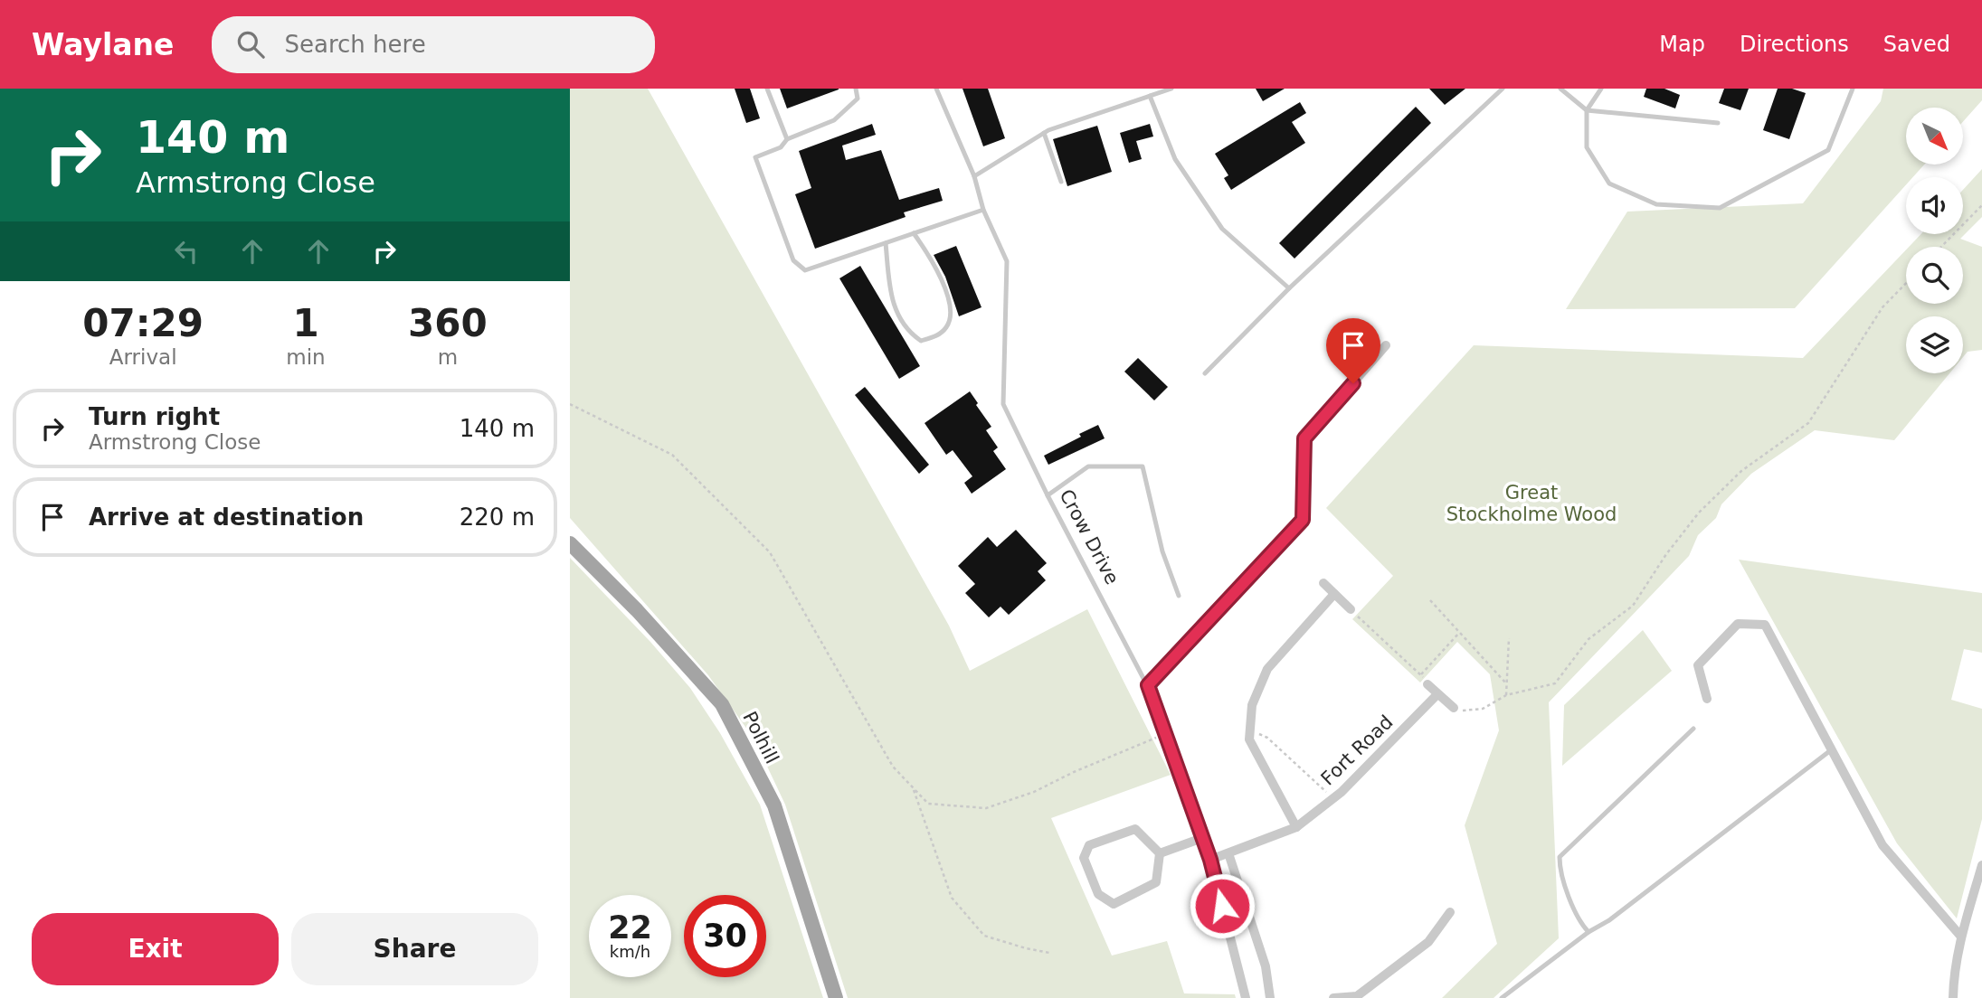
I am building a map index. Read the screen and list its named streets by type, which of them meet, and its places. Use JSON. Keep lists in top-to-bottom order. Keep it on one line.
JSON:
{"streets":{"main road":["Polhill"],"street":["Crow Drive","Fort Road"]},"crossings":[["Crow Drive","Fort Road"]],"parks":["Great Stockholme Wood"],"north":"bottom right","page":{"header":"Waylane","search":"Search here","nav":["Map","Directions","Saved"],"turn":["140 m","Armstrong Close"],"eta":["07:29","Arrival","1","min","360","m"],"list":[{"name":"Turn right","note":"Armstrong Close","value":"140 m"},{"name":"Arrive at destination","value":"220 m"}],"speed":"22 km/h","limit":"30","buttons":["Exit","Share"]}}
